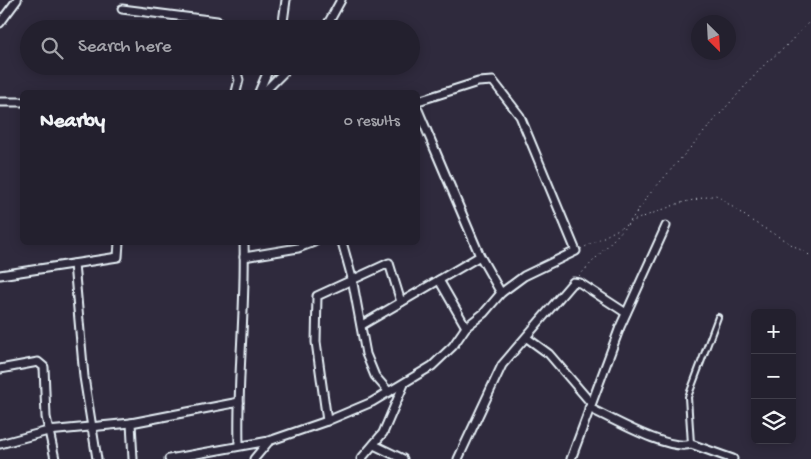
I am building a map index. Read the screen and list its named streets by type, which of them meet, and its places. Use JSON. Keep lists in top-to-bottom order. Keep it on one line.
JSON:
{"north":"bottom right","page":{"search":"Search here","heading":["Nearby","0 results"],"map_buttons":["+","−"]}}
